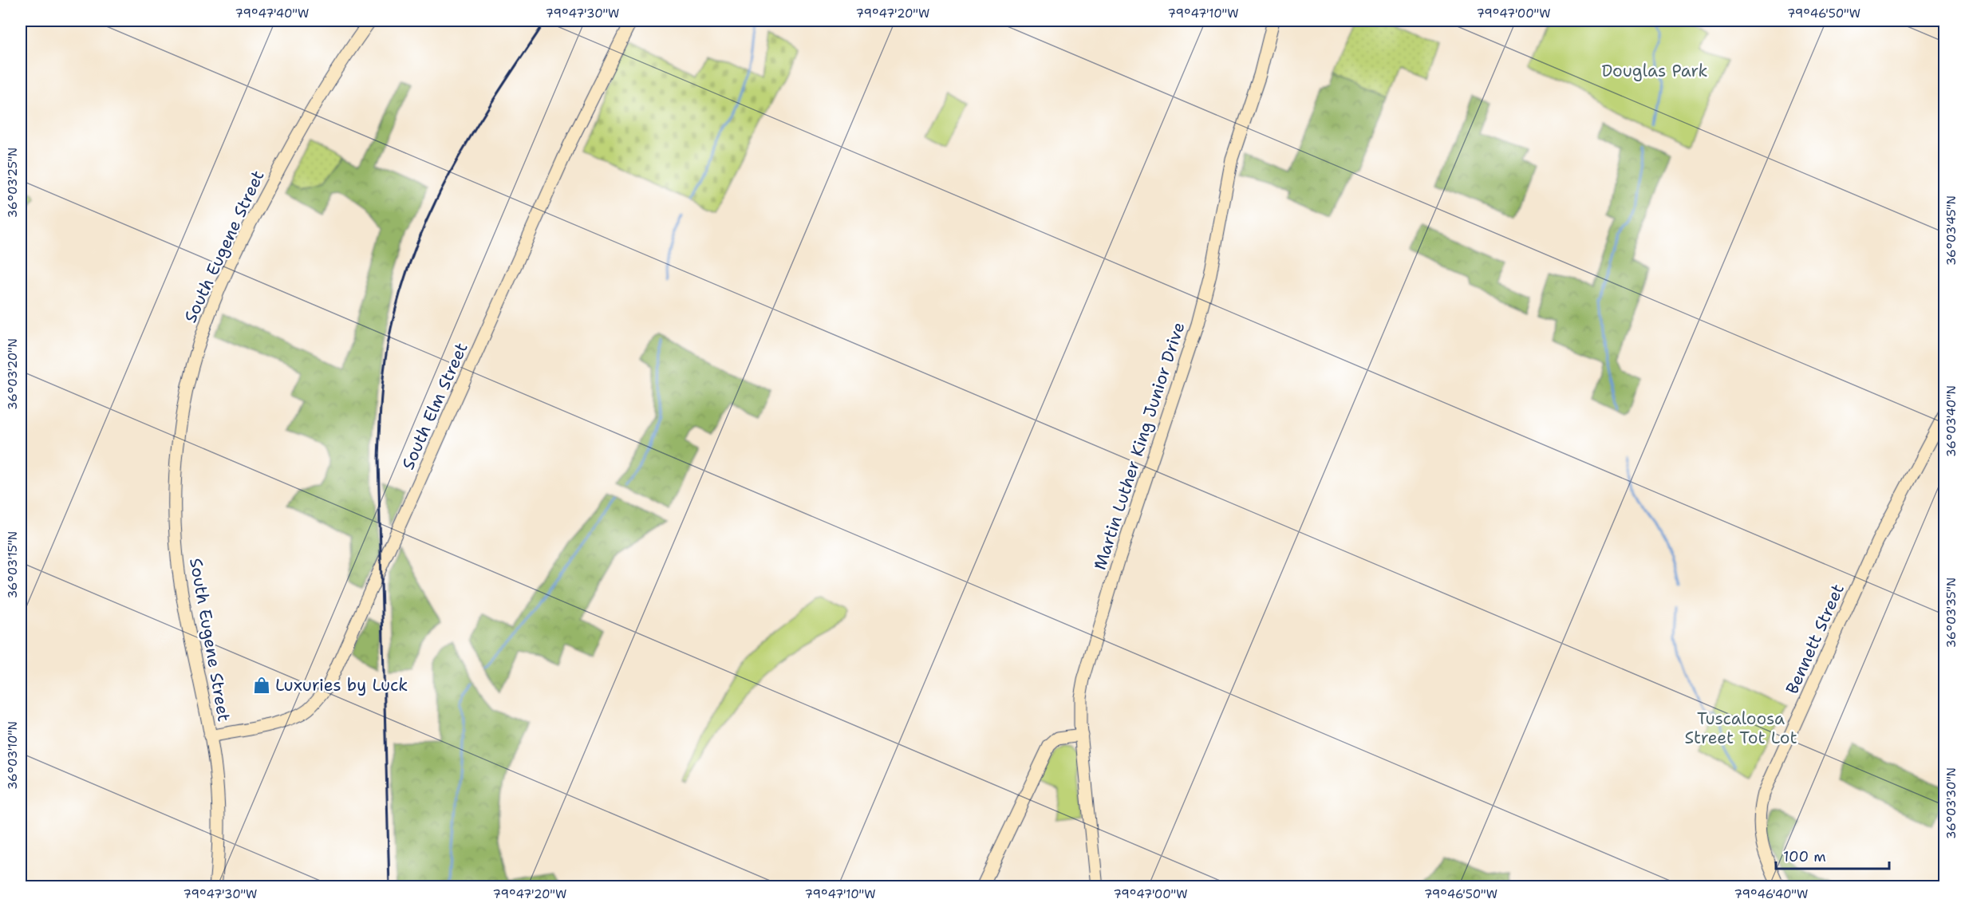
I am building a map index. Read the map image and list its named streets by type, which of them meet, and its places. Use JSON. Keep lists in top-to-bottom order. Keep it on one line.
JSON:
{"streets":{"main road":["South Eugene Street","South Elm Street","Martin Luther King Junior Drive","Bennett Street"]},"crossings":[["South Eugene Street","South Elm Street"]],"parks":["Douglas Park","Tuscaloosa Street Tot Lot"],"places":{"shop":["Luxuries by Luck"]},"scale_bar":"100 m","coordinates":["79°47'40\"W","79°47'30\"W","79°47'20\"W","79°47'10\"W","79°47'00\"W","79°46'50\"W","36°03'25\"N","36°03'45\"N","36°03'20\"N","36°03'40\"N","36°03'15\"N","36°03'35\"N","36°03'10\"N","36°03'30\"N","79°46'40\"W"]}
